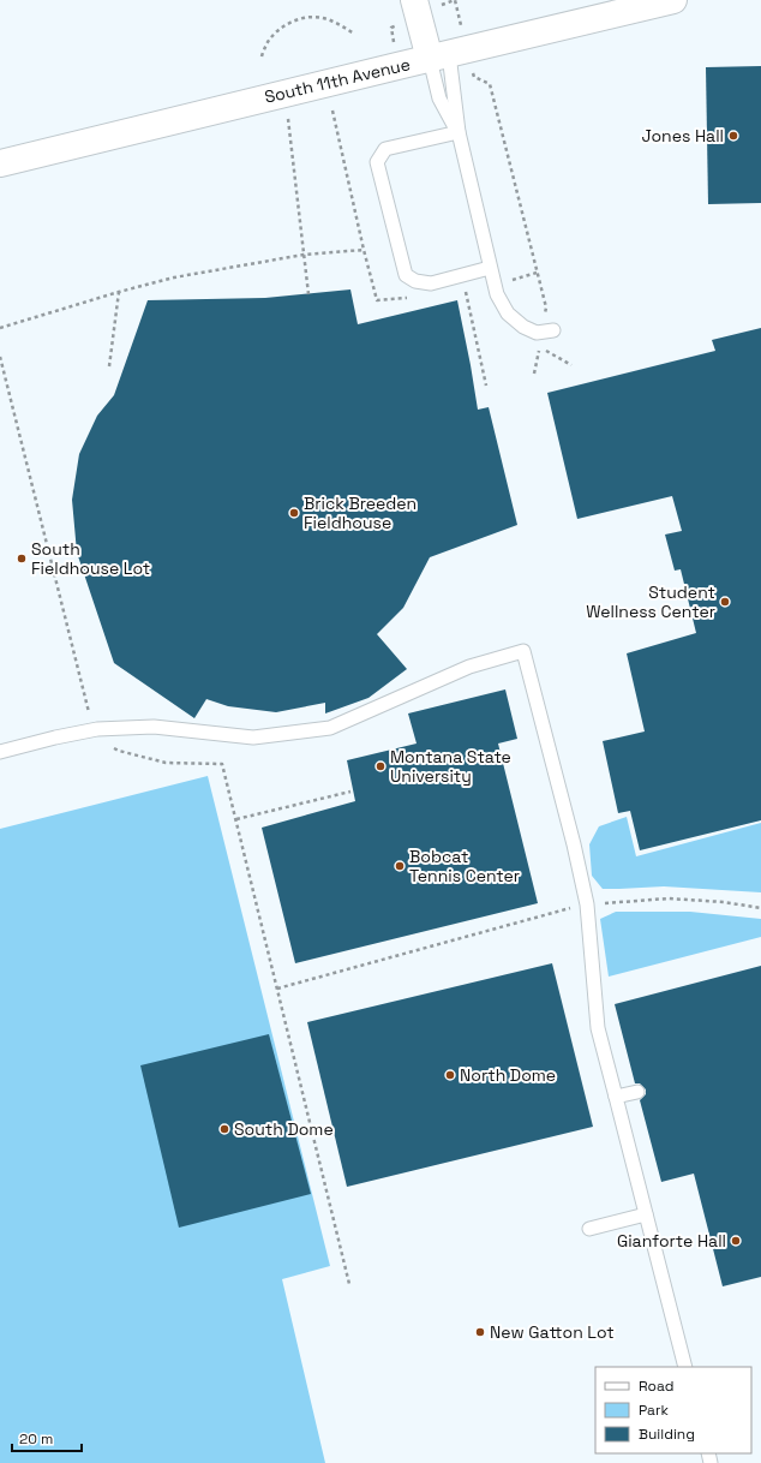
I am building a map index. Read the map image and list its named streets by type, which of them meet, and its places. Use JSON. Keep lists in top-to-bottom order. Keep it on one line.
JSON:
{"streets":{"street":["South 11th Avenue"]},"places":["Jones Hall","Brick Breeden Fieldhouse","South Fieldhouse Lot","Student Wellness Center","Montana State University","Bobcat Tennis Center","North Dome","South Dome","Gianforte Hall","New Gatton Lot"],"legend":["Road","Park","Building"],"scale_bar":"20 m"}
